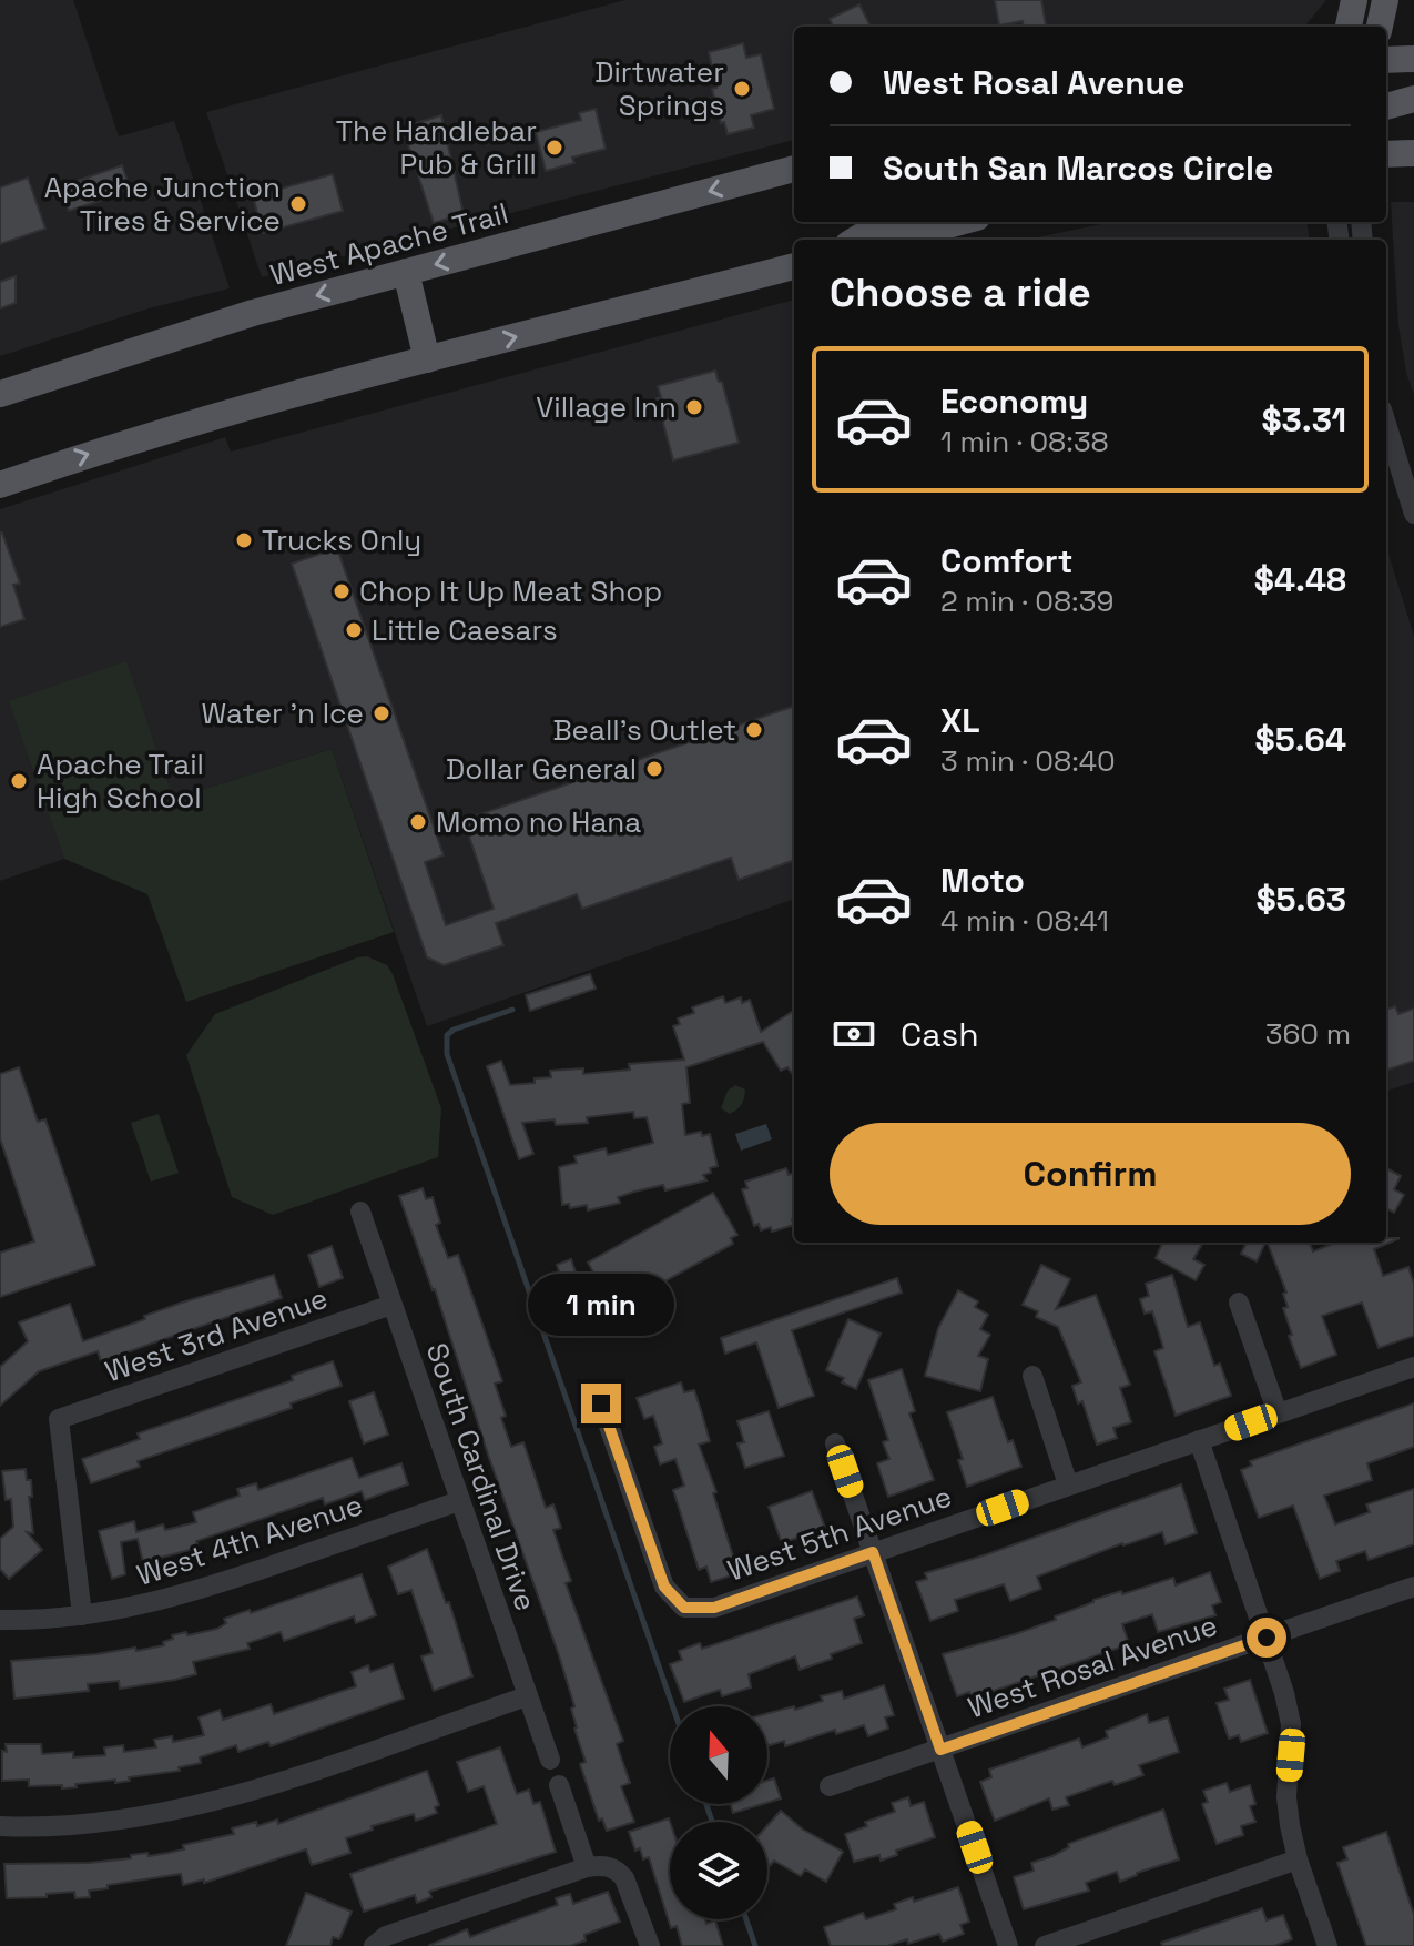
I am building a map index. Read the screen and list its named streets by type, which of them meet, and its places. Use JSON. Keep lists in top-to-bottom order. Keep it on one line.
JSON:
{"streets":{"main road":["West Apache Trail"],"street":["West 3rd Avenue","South Cardinal Drive","West 5th Avenue","West 4th Avenue","West Rosal Avenue"]},"crossings":[["West 3rd Avenue","South Cardinal Drive"],["West 3rd Avenue","West 4th Avenue"],["South Cardinal Drive","West 4th Avenue"]],"places":["Dirtwater Springs","The Handlebar Pub & Grill","Apache Junction Tires & Service","Village Inn","Trucks Only","Chop It Up Meat Shop","Little Caesars","Water 'n Ice","Beall's Outlet","Dollar General","Apache Trail High School","Momo no Hana"],"north":"top","page":{"banner":["West Rosal Avenue","South San Marcos Circle"],"heading":"Choose a ride","list":[{"name":"Economy","note":"1 min · 08:38","value":"$3.31"},{"name":"Comfort","note":"2 min · 08:39","value":"$4.48"},{"name":"XL","note":"3 min · 08:40","value":"$5.64"},{"name":"Moto","note":"4 min · 08:41","value":"$5.63"}],"pay":["Cash","360 m"],"buttons":"Confirm","bubble":"1 min"}}
